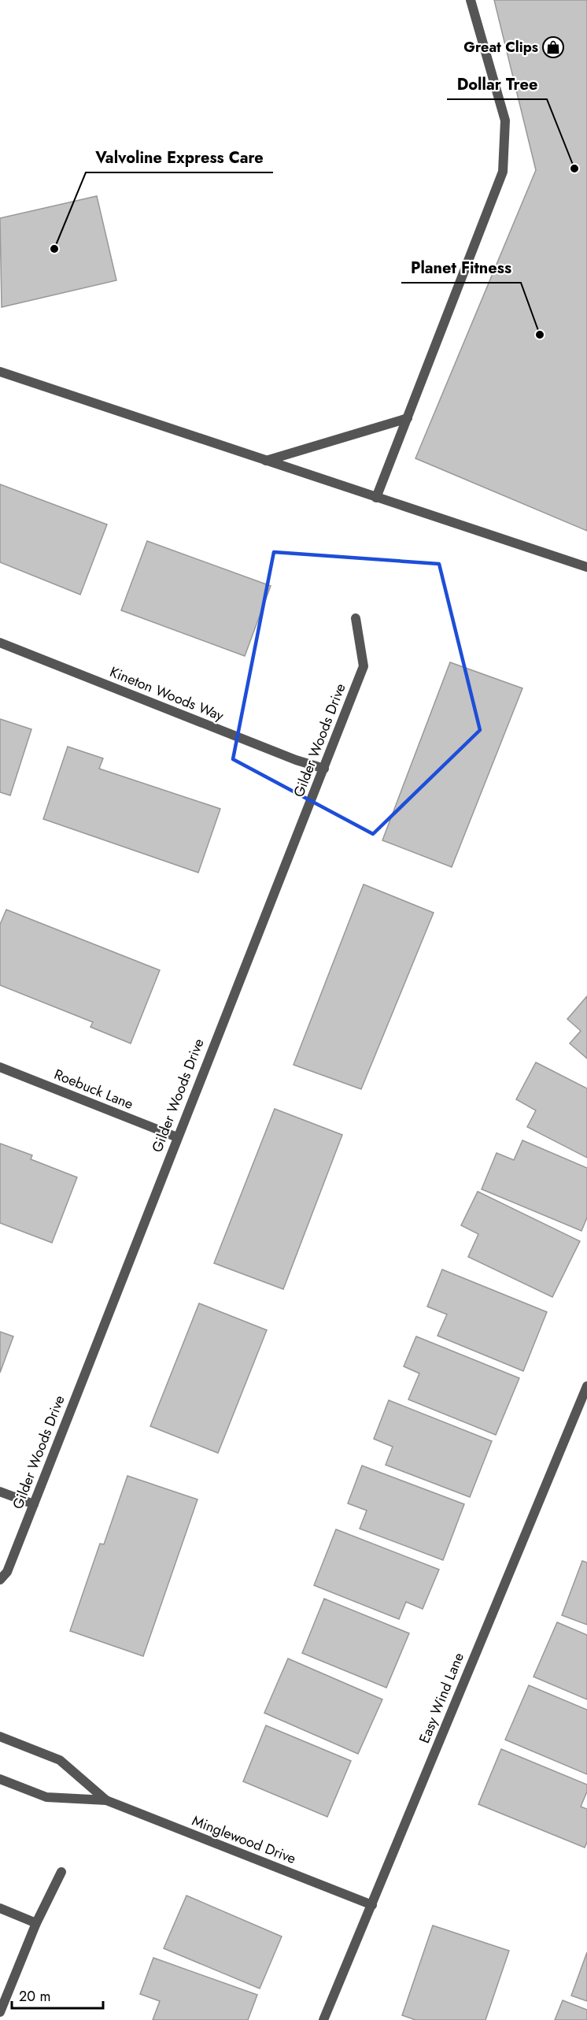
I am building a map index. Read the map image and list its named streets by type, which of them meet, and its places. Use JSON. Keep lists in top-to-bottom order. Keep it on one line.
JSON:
{"streets":{"street":["Kineton Woods Way","Gilder Woods Drive","Roebuck Lane","Easy Wind Lane","Minglewood Drive"]},"crossings":[["Kineton Woods Way","Gilder Woods Drive"],["Gilder Woods Drive","Roebuck Lane"],["Easy Wind Lane","Minglewood Drive"]],"places":{"shop":["Great Clips"],"other":["Dollar Tree","Valvoline Express Care","Planet Fitness"]},"scale_bar":"20 m"}
